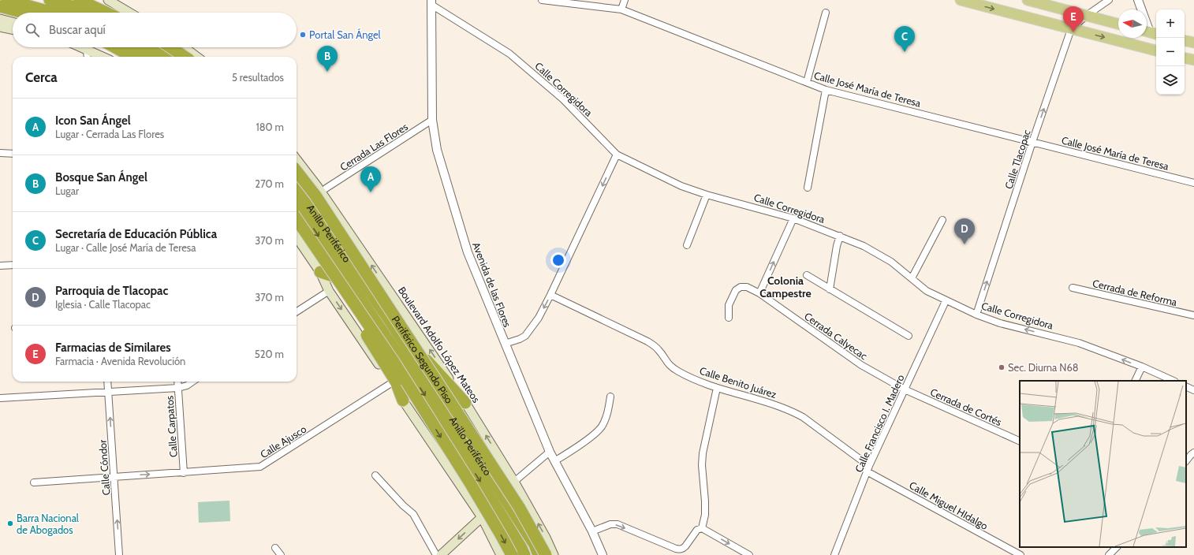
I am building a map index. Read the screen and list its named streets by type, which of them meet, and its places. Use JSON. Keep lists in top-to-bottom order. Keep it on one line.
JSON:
{"streets":{"highway":["Anillo Periférico","Periférico Segundo Piso"],"main road":["Boulevard Adolfo López Mateos"],"street":["Calle Corregidora","Calle José María de Teresa","Cerrada Las Flores","Calle Tlacopac","Avenida de las Flores","Cerrada de Reforma","Cerrada Calyecac","Calle Benito Juárez","Cerrada de Cortés","Calle Francisco I. Madero","Calle Carpatos","Calle Ajusco","Calle Cóndor","Calle Miguel HIdalgo"]},"crossings":[["Calle Corregidora","Calle Tlacopac"],["Calle Corregidora","Avenida de las Flores"],["Calle Corregidora","Calle Francisco I. Madero"],["Calle José María de Teresa","Calle Tlacopac"],["Cerrada Las Flores","Avenida de las Flores"],["Cerrada Calyecac","Cerrada de Cortés"],["Cerrada Calyecac","Calle Francisco I. Madero"],["Calle Benito Juárez","Calle Francisco I. Madero"],["Calle Benito Juárez","Calle Miguel HIdalgo"],["Cerrada de Cortés","Calle Francisco I. Madero"],["Calle Francisco I. Madero","Calle Miguel HIdalgo"],["Calle Carpatos","Calle Ajusco"],["Calle Ajusco","Calle Cóndor"]],"one_way":["Calle Tlacopac","Calle Cóndor"],"districts":["Colonia Campestre"],"places":["Portal San Ángel","Sec. Diurna N68","Barra Nacional de Abogados"],"north":"left","page":{"pins":["E","C","B","A","D"],"map_buttons":["+","−"],"search":"Buscar aquí","heading":["Cerca","5 resultados"],"list":[{"mark":"A","name":"Icon San Ángel","note":"Lugar · Cerrada Las Flores","value":"180 m"},{"mark":"B","name":"Bosque San Ángel","note":"Lugar","value":"270 m"},{"mark":"C","name":"Secretaría de Educación Pública","note":"Lugar · Calle José María de Teresa","value":"370 m"},{"mark":"D","name":"Parroquia de Tlacopac","note":"Iglesia · Calle Tlacopac","value":"370 m"},{"mark":"E","name":"Farmacias de Similares","note":"Farmacia · Avenida Revolución","value":"520 m"}]}}
